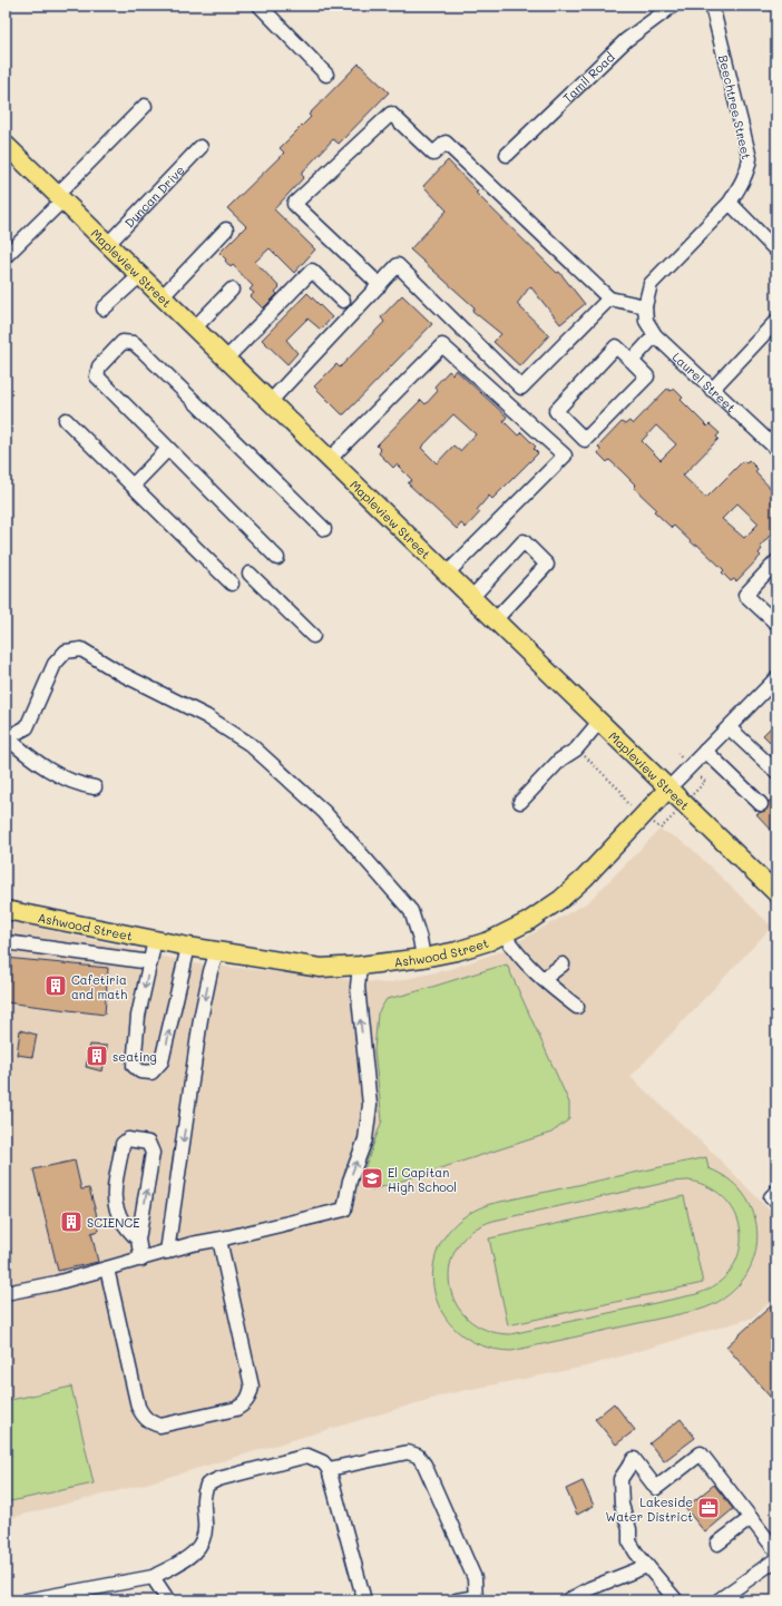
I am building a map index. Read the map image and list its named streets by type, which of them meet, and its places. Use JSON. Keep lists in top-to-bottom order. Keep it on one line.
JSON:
{"streets":{"main road":["Mapleview Street","Ashwood Street"],"street":["Tamil Road","Beechtree Street","Duncan Drive","Laurel Street"]},"crossings":[["Beechtree Street","Laurel Street"],["Duncan Drive","Mapleview Street"],["Mapleview Street","Ashwood Street"]],"places":{"building":["Cafetiria and math","seating","SCIENCE"],"school or university":["El Capitan High School"],"office":["Lakeside Water District"]}}
